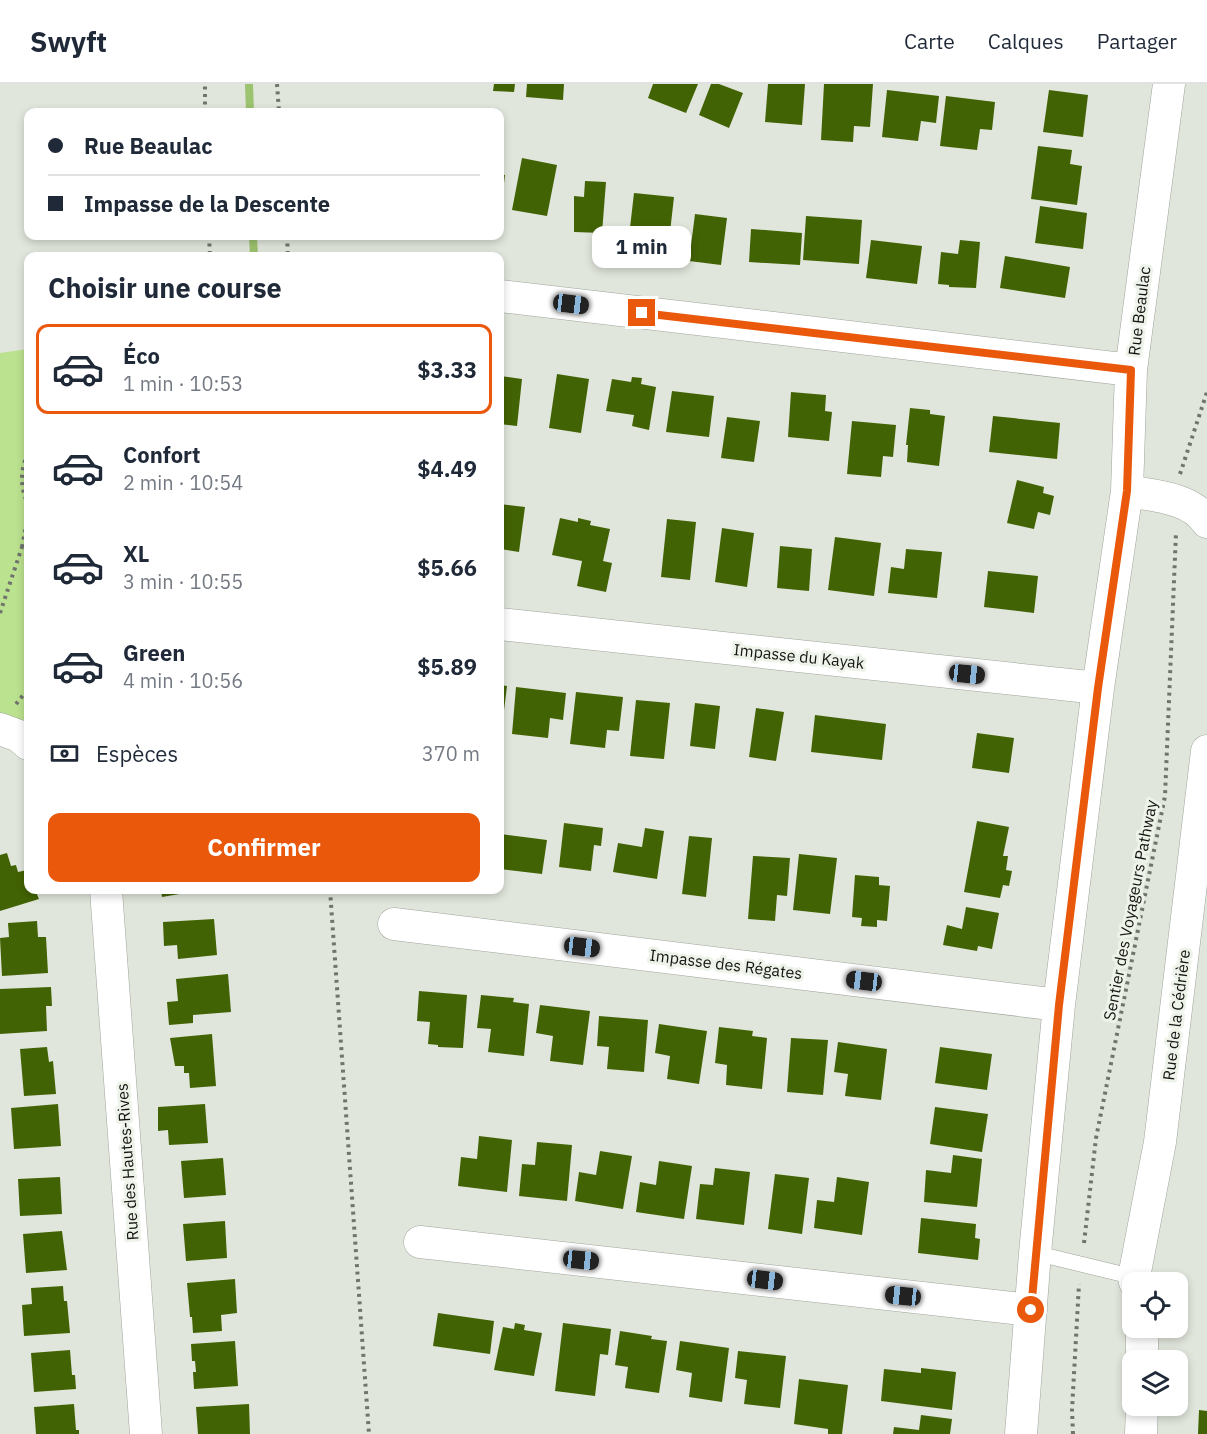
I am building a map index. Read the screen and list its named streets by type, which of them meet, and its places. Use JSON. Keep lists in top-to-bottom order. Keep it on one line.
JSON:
{"streets":{"street":["Rue Beaulac","Impasse du Kayak","Impasse des Régates","Rue de la Cédrière","Rue des Hautes-Rives"],"path":["Sentier des Voyageurs Pathway"]},"crossings":[["Rue Beaulac","Impasse du Kayak"],["Rue Beaulac","Impasse des Régates"],["Rue Beaulac","Rue de la Cédrière"],["Sentier des Voyageurs Pathway","Rue de la Cédrière"]],"page":{"header":"Swyft","nav":["Carte","Calques","Partager"],"banner":["Rue Beaulac","Impasse de la Descente"],"bubble":"1 min","heading":"Choisir une course","list":[{"name":"Éco","note":"1 min · 10:53","value":"$3.33"},{"name":"Confort","note":"2 min · 10:54","value":"$4.49"},{"name":"XL","note":"3 min · 10:55","value":"$5.66"},{"name":"Green","note":"4 min · 10:56","value":"$5.89"}],"pay":["Espèces","370 m"],"buttons":"Confirmer"}}
